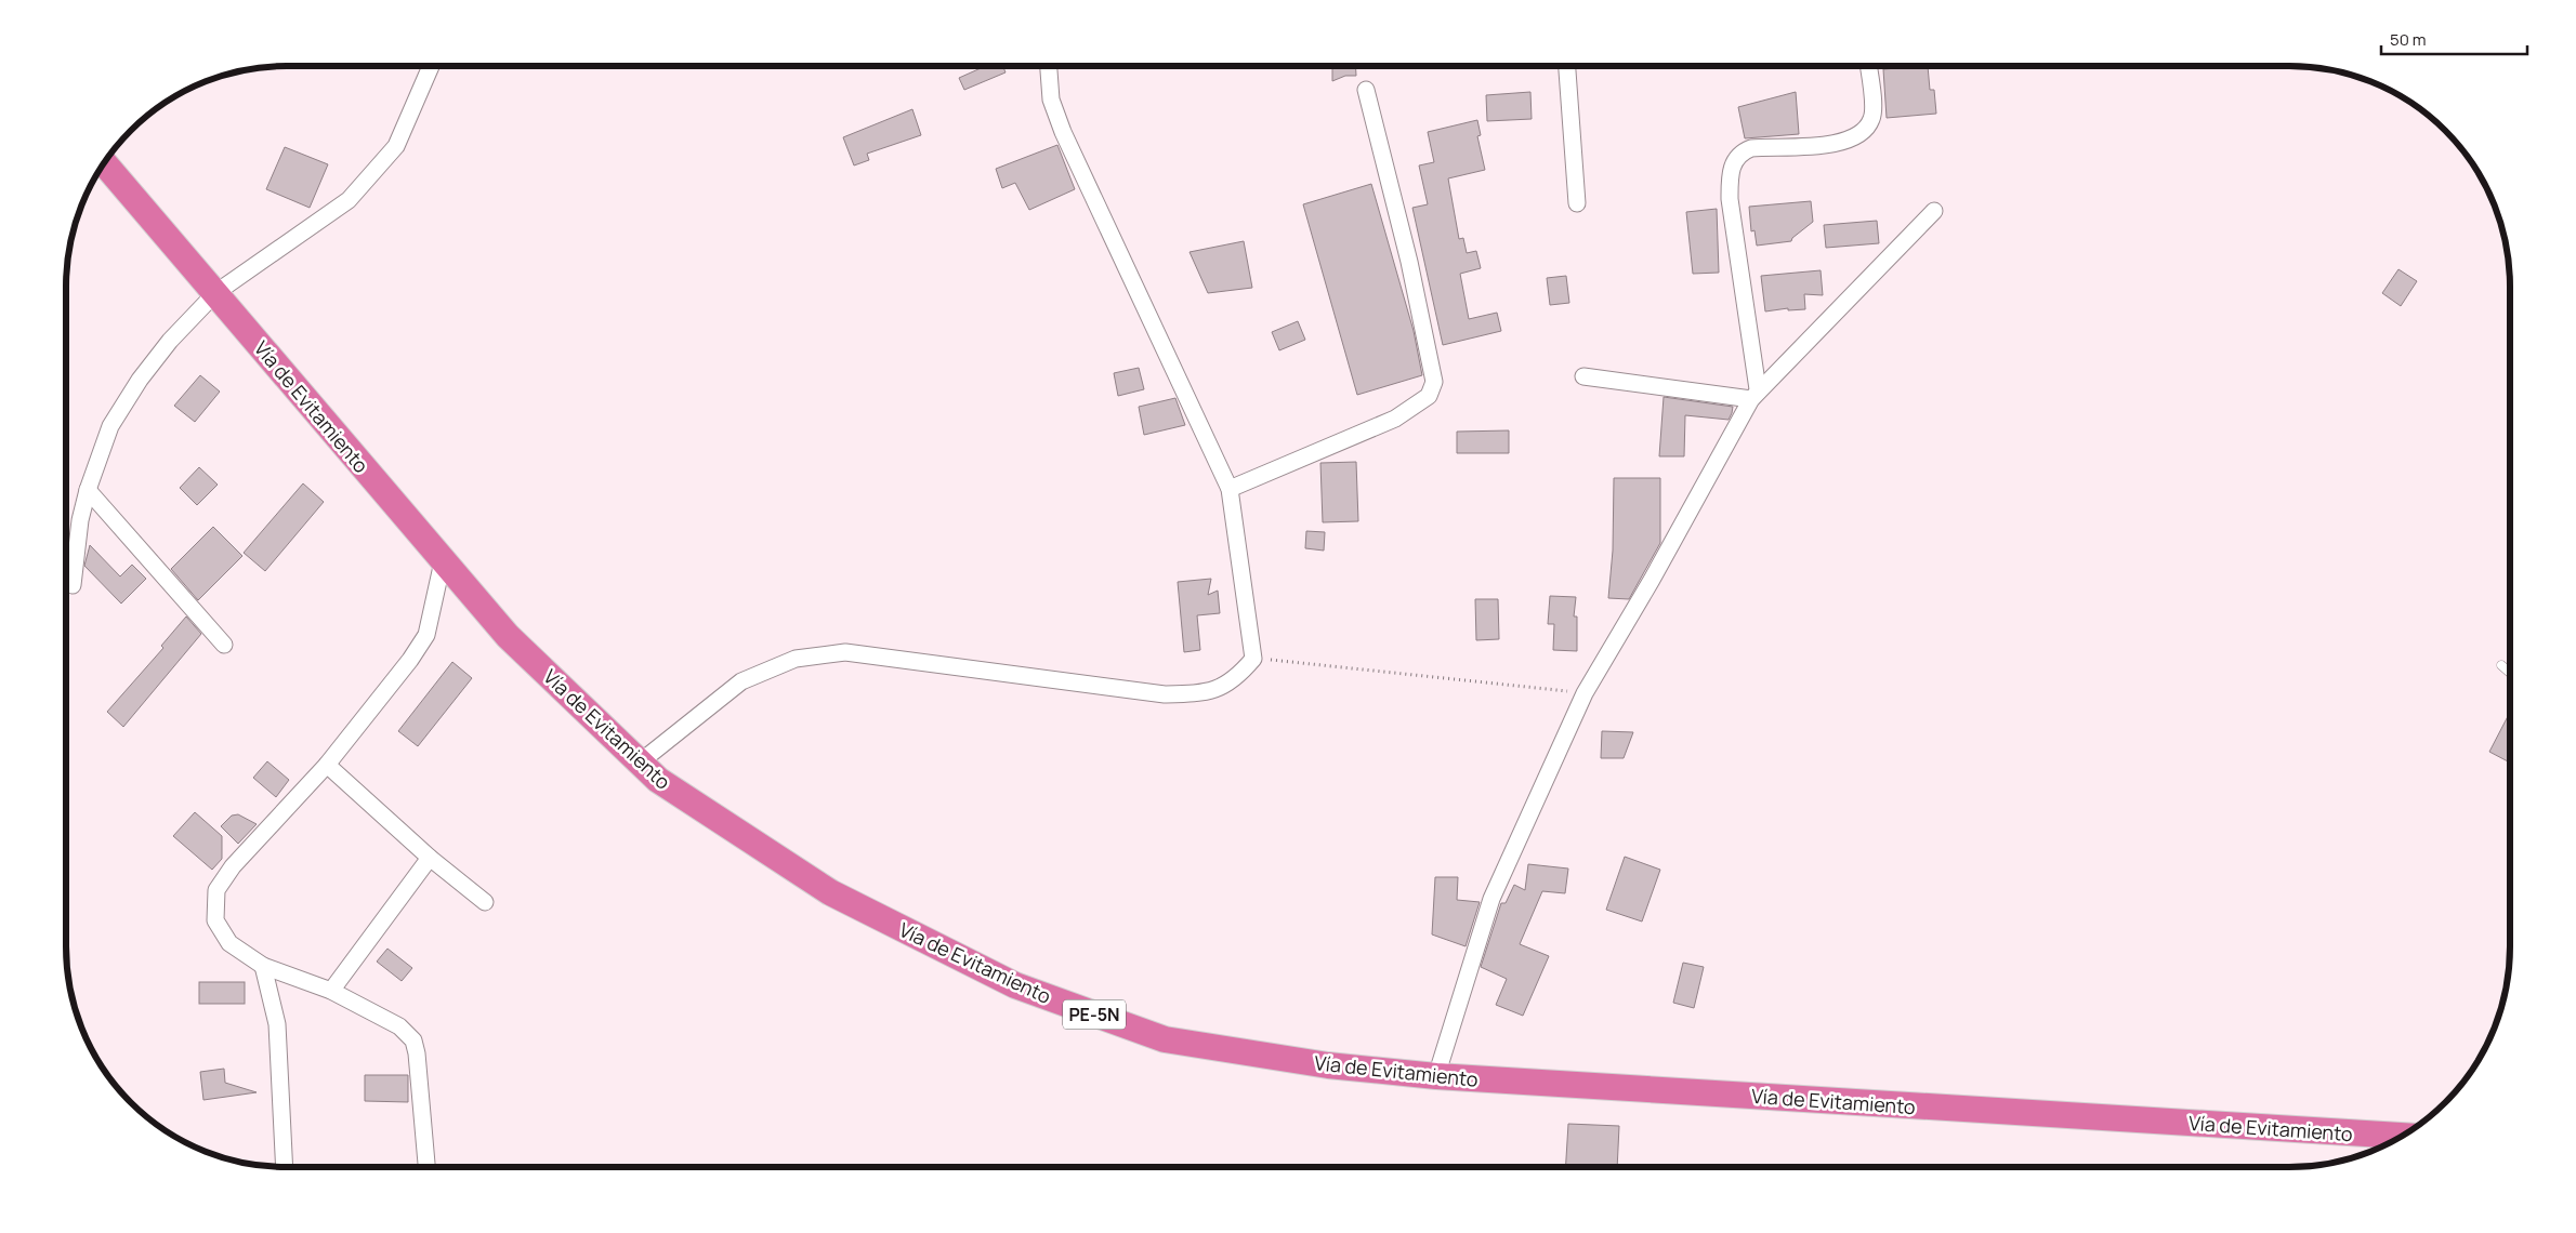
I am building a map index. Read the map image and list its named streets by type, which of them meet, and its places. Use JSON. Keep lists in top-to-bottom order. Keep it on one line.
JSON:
{"streets":{"highway":["Vía de Evitamiento","PE-5N"]},"scale_bar":"50 m"}
